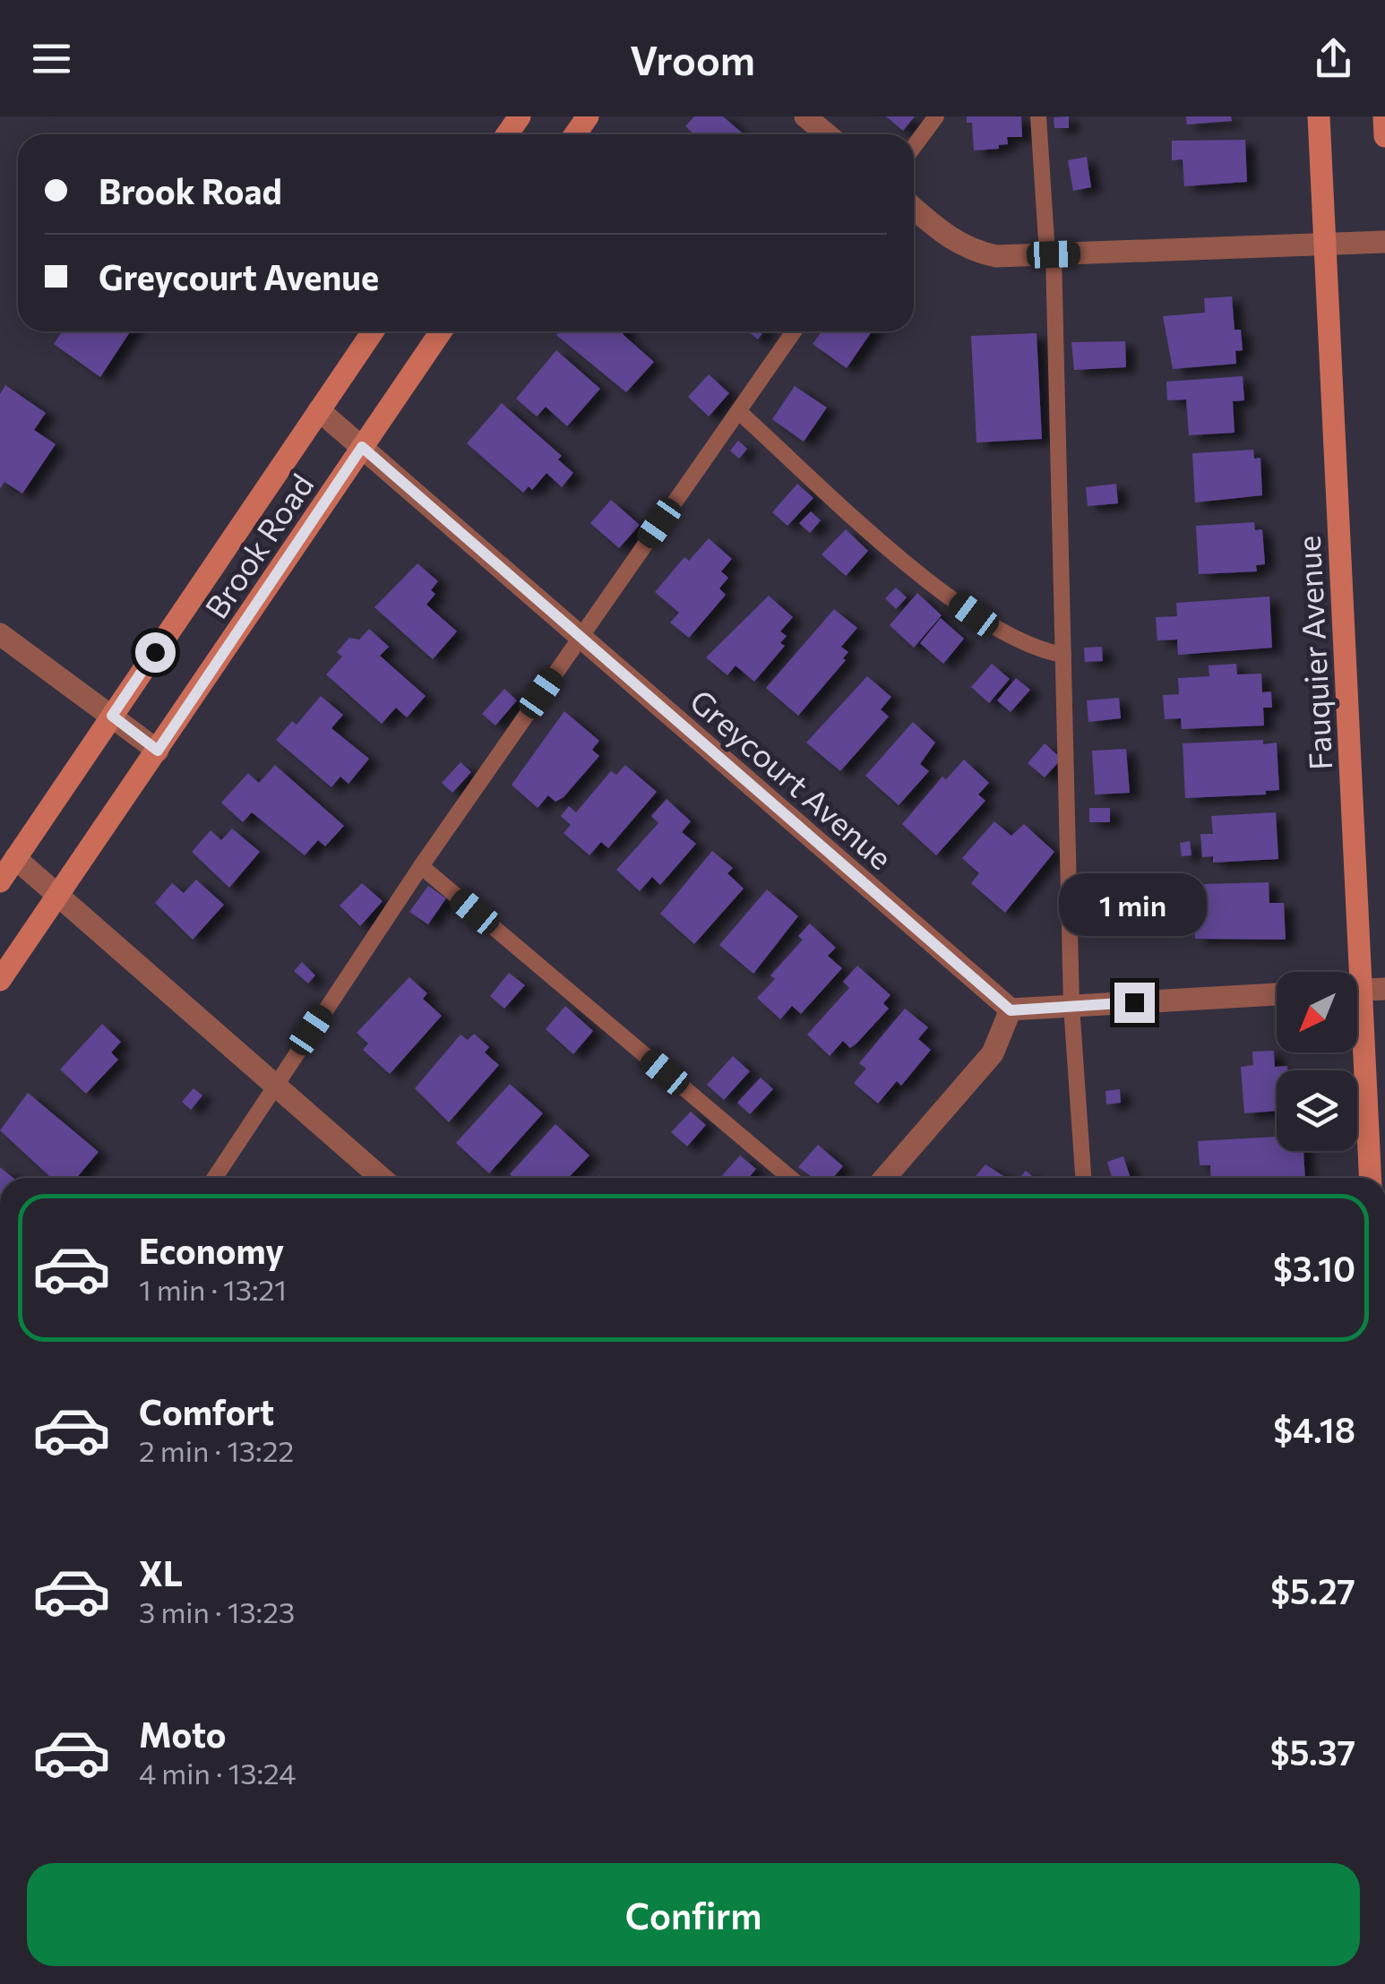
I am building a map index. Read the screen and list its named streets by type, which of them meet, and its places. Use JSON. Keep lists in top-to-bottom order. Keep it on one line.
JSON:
{"streets":{"main road":["Brook Road","Fauquier Avenue"],"street":["Greycourt Avenue"]},"crossings":[["Brook Road","Greycourt Avenue"]],"north":"bottom left","page":{"header":"Vroom","banner":["Brook Road","Greycourt Avenue"],"bubble":"1 min","list":[{"name":"Economy","note":"1 min · 13:21","value":"$3.10"},{"name":"Comfort","note":"2 min · 13:22","value":"$4.18"},{"name":"XL","note":"3 min · 13:23","value":"$5.27"},{"name":"Moto","note":"4 min · 13:24","value":"$5.37"}],"buttons":"Confirm"}}
